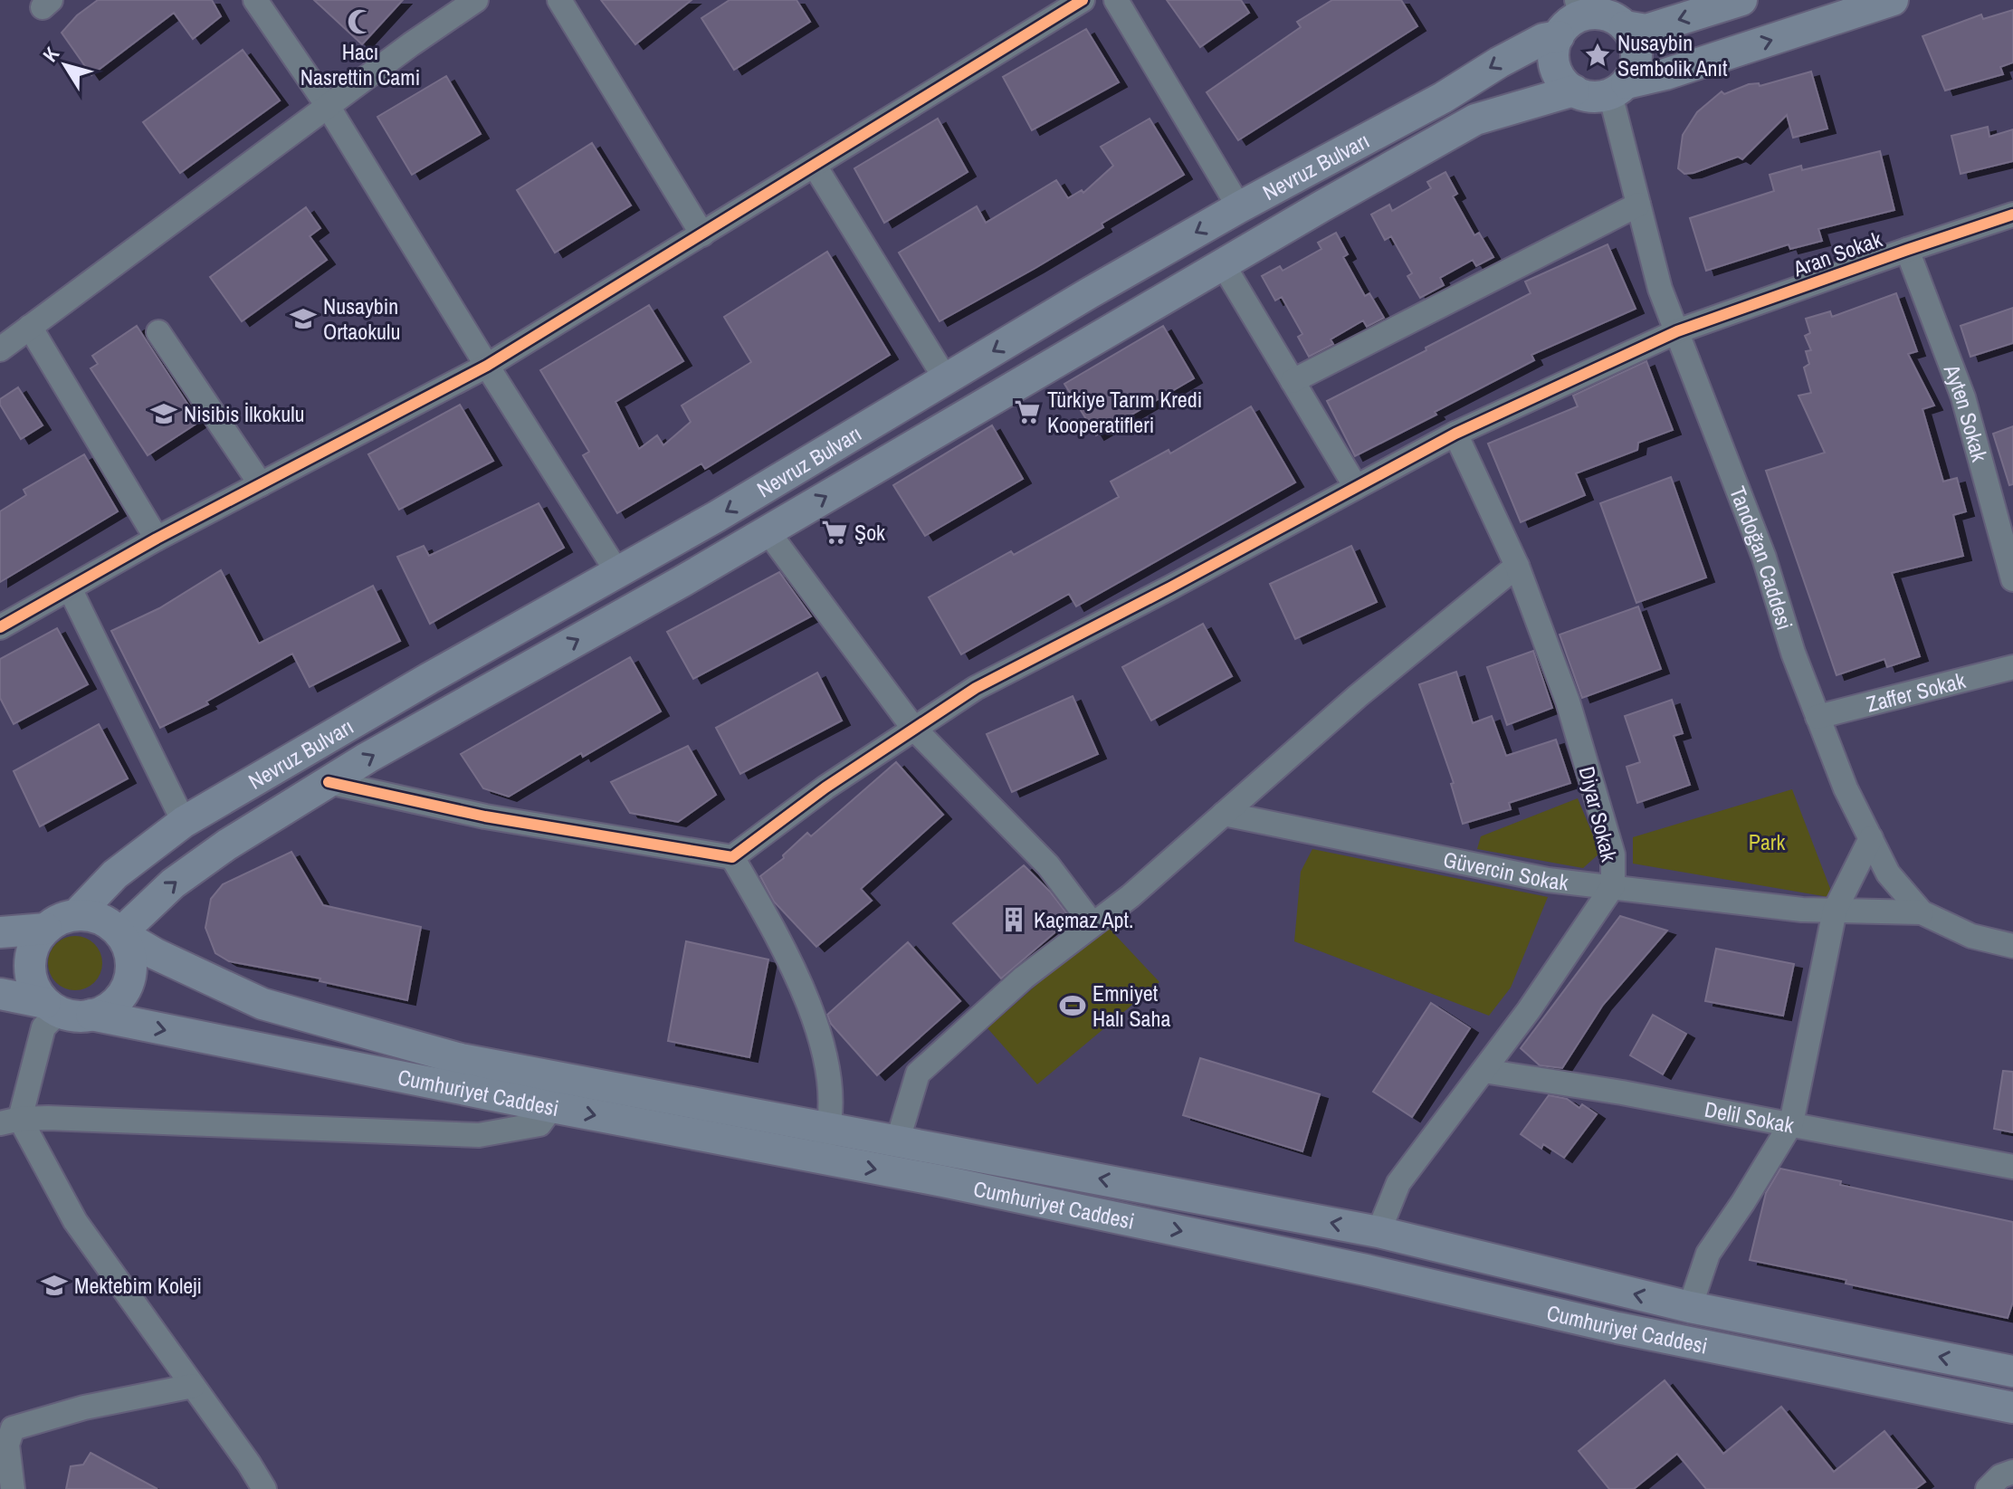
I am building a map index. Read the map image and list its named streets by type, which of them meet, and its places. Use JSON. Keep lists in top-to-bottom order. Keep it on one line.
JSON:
{"streets":{"main road":["Nevruz Bulvarı","Cumhuriyet Caddesi"],"street":["Aran Sokak","Ayten Sokak","Tandoğan Caddesi","Zaffer Sokak","Diyar Sokak","Güvercin Sokak","Delil Sokak"]},"crossings":[["Nevruz Bulvarı","Tandoğan Caddesi"],["Nevruz Bulvarı","Cumhuriyet Caddesi"],["Aran Sokak","Ayten Sokak"],["Aran Sokak","Tandoğan Caddesi"],["Aran Sokak","Diyar Sokak"],["Tandoğan Caddesi","Zaffer Sokak"],["Tandoğan Caddesi","Güvercin Sokak"],["Diyar Sokak","Güvercin Sokak"],["Diyar Sokak","Delil Sokak"]],"parks":["Park"],"places":{"mosque":["Hacı Nasrettin Cami"],"place":["Nusaybin Sembolik Anıt"],"school or university":["Nusaybin Ortaokulu","Nisibis İlkokulu","Mektebim Koleji"],"supermarket":["Türkiye Tarım Kredi Kooperatifleri","Şok"],"building":["Kaçmaz Apt."],"sports":["Emniyet Halı Saha"]},"north":"top left"}
